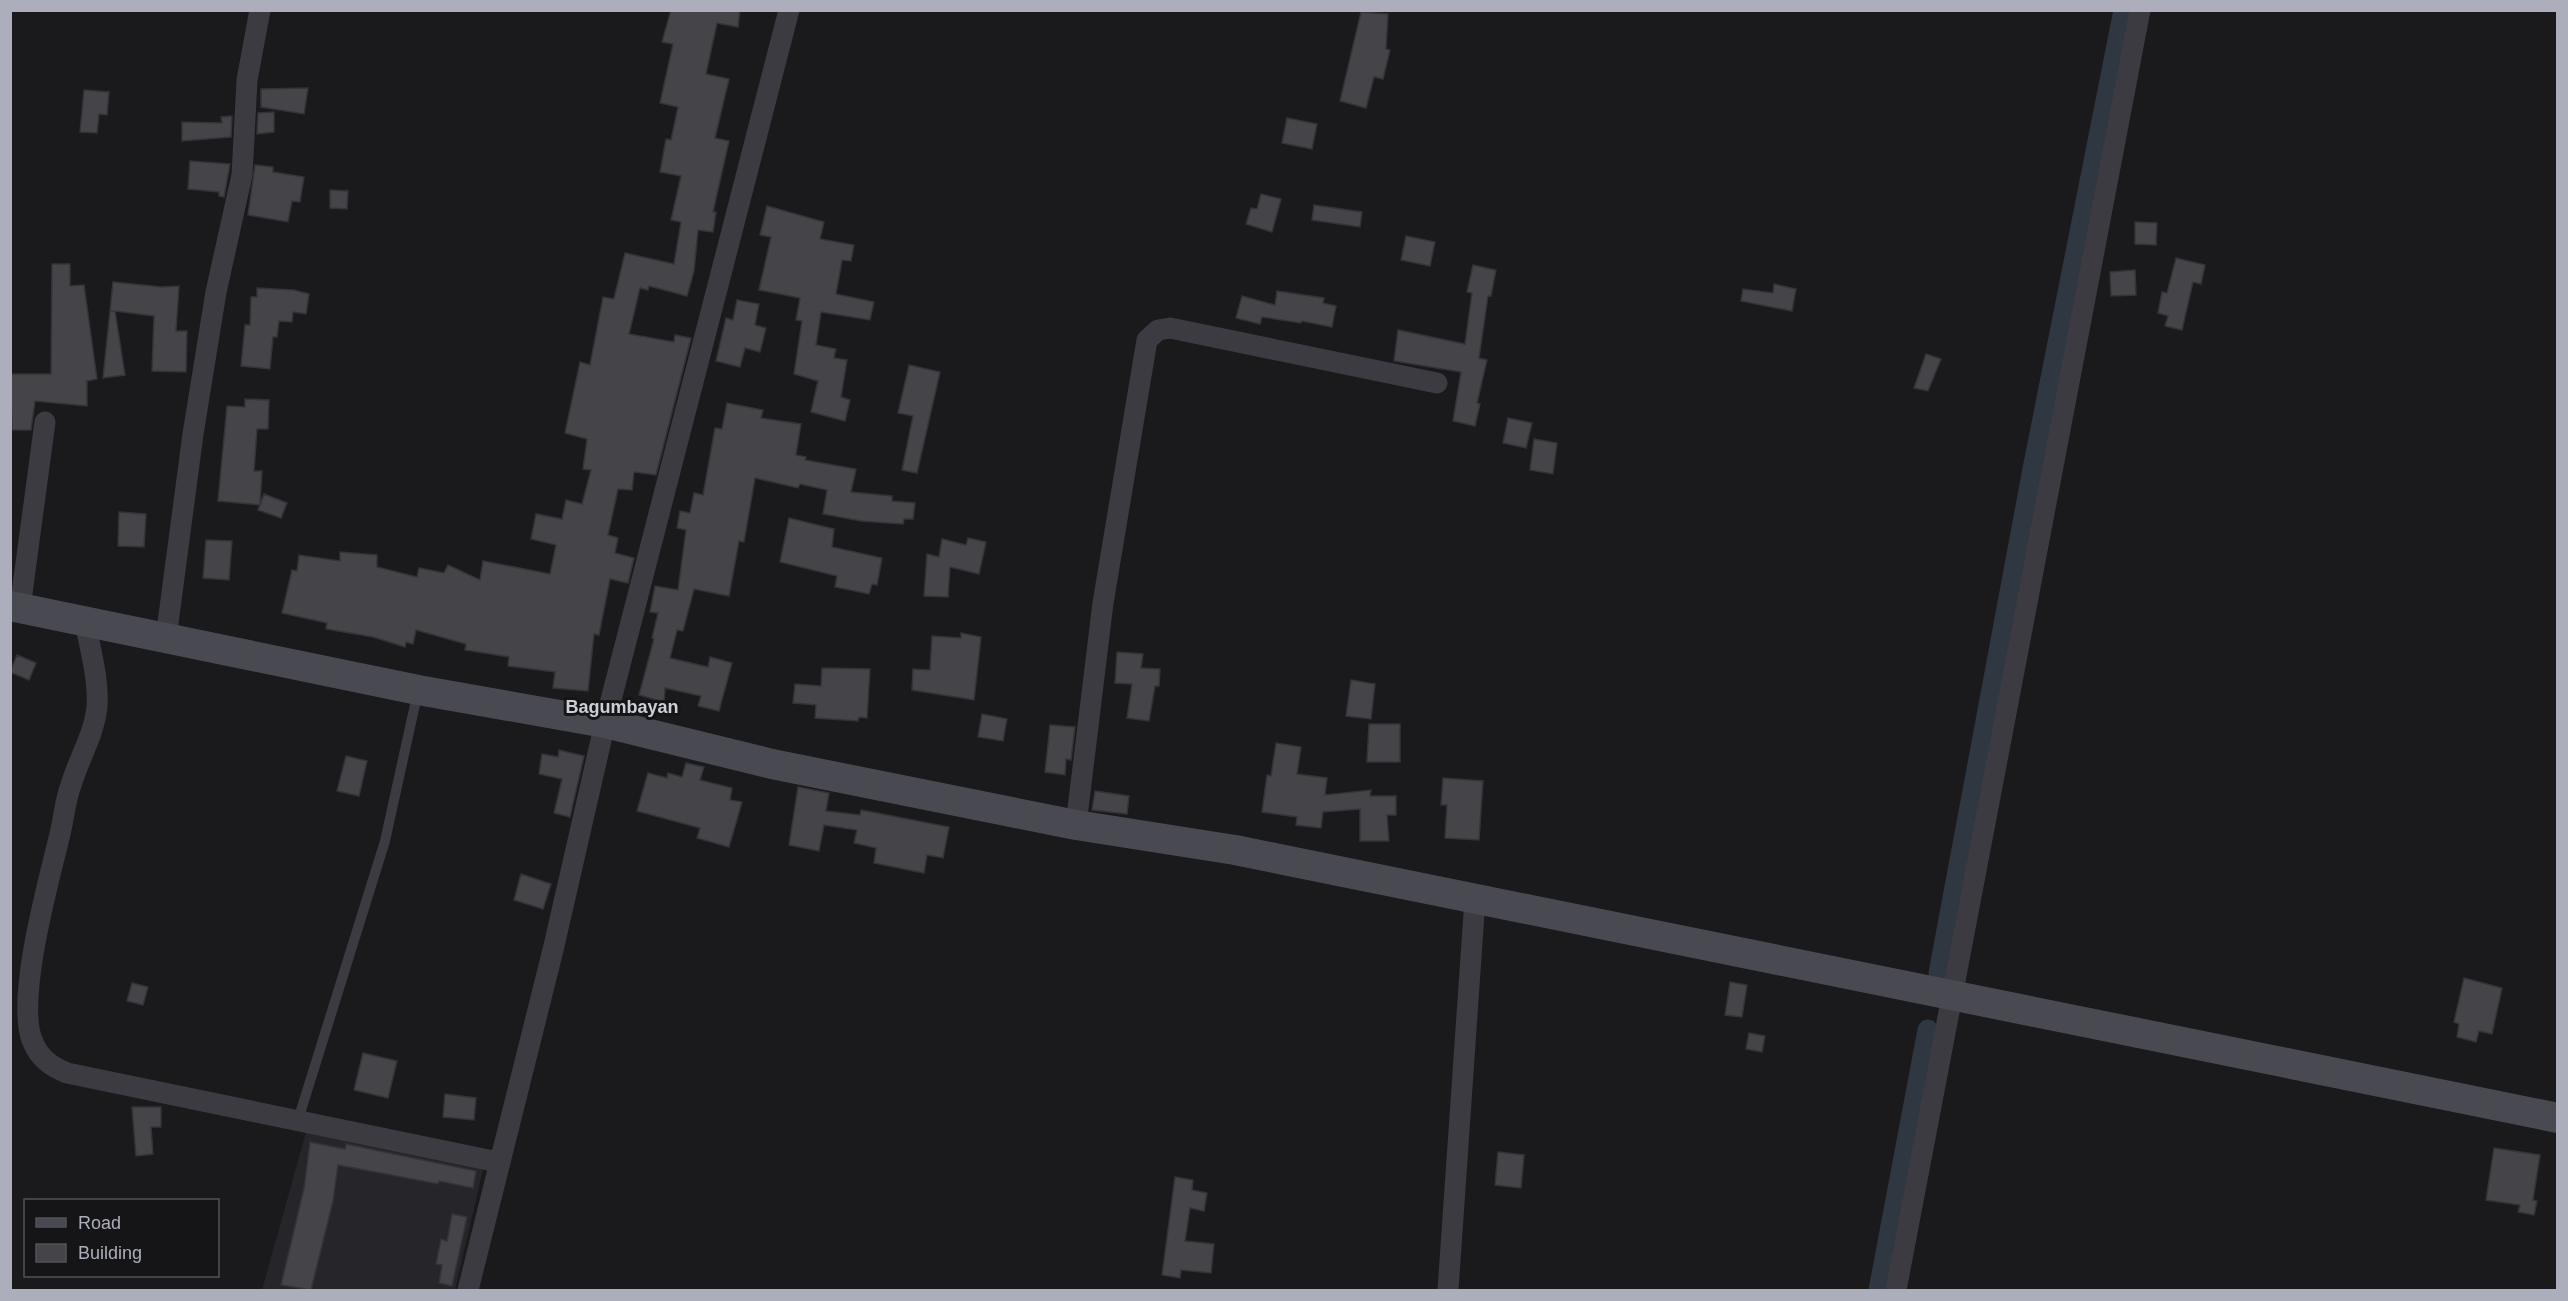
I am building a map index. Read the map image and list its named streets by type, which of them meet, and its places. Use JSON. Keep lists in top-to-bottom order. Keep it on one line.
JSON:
{"districts":["Bagumbayan"],"legend":["Road","Building"]}
